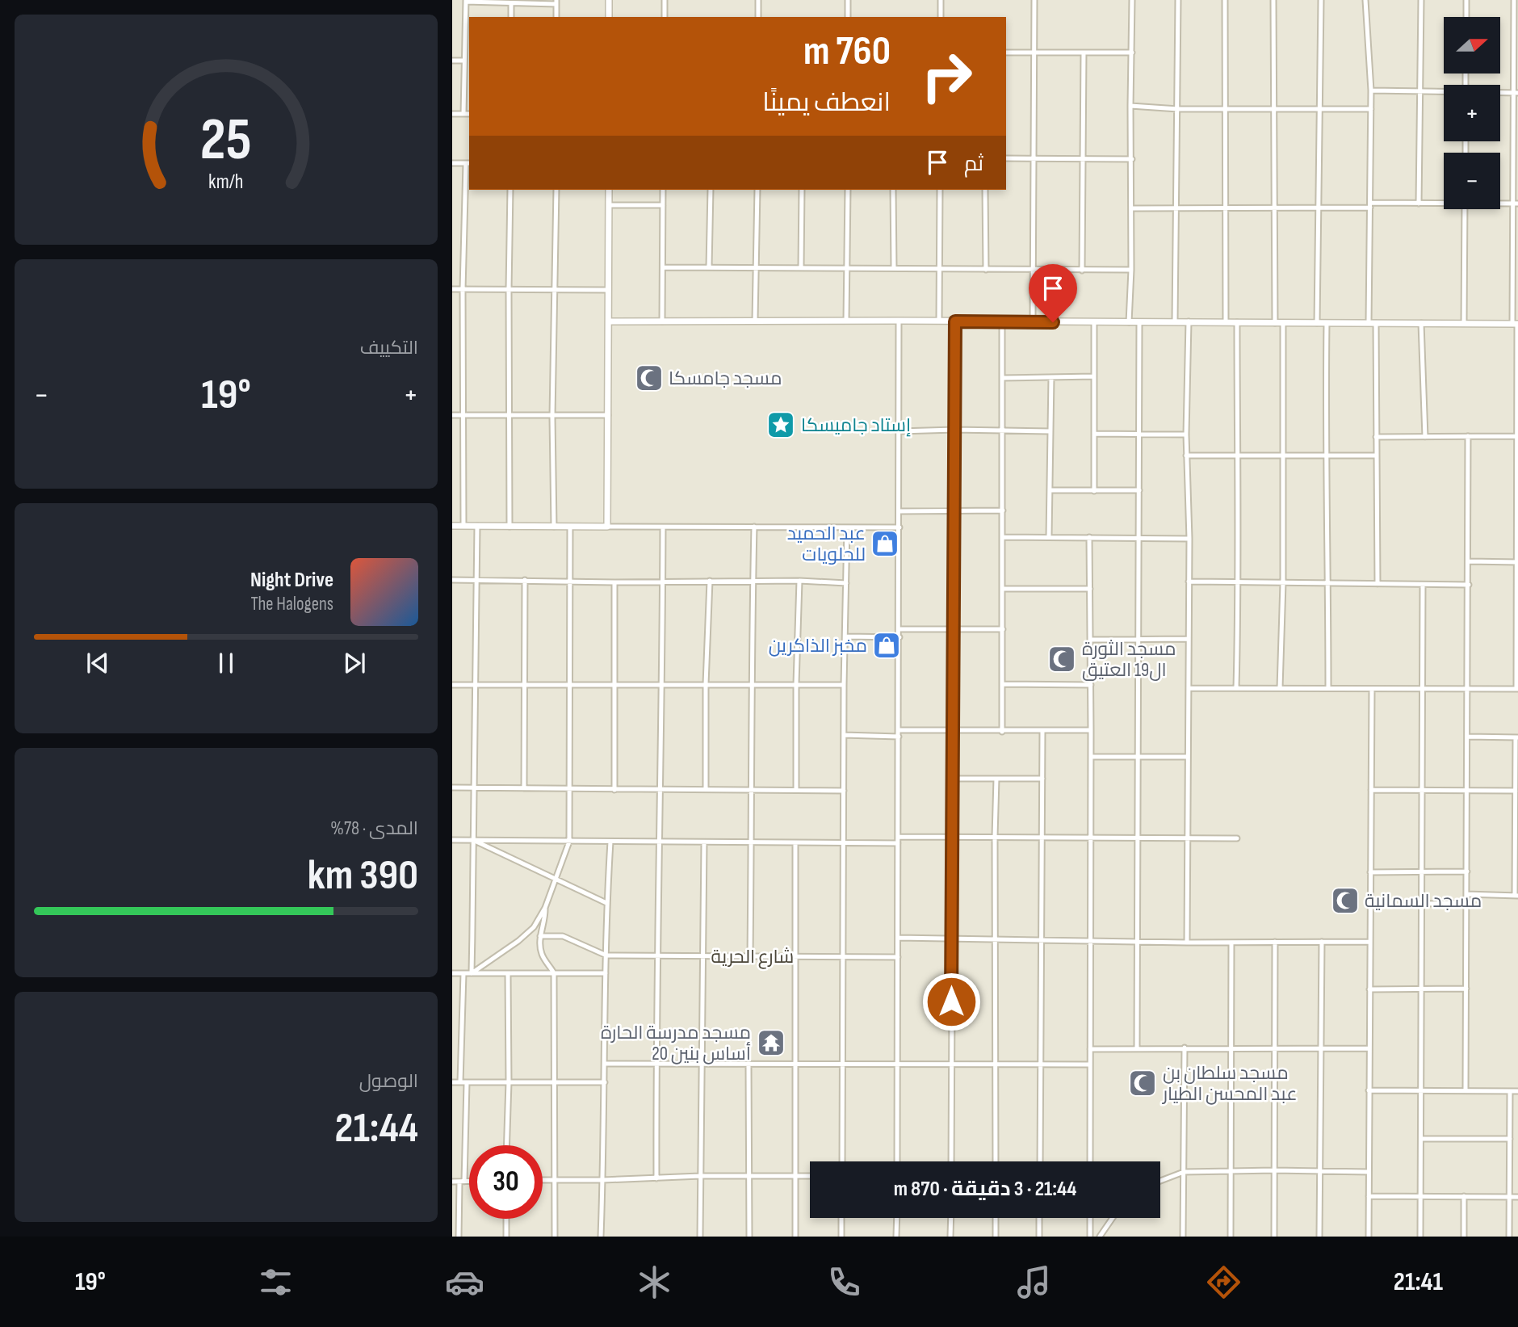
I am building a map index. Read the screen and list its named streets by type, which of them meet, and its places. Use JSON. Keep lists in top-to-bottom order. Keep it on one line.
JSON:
{"streets":{"street":["شارع الحرية"]},"places":{"mosque":["مسجد جامسكا","مسجد الثورة ال19 العتيق","مسجد السمانية","مسجد سلطان بن عبد المحسن الطيار"],"place":["إستاد جاميسكا"],"shop":["عبد الحميد للحلويات","مخبز الذاكرين"],"temple":["مسجد مدرسة الحارة 20 أساس بنين"]},"north":"right","page":{"map_buttons":["+","−"],"turn":["760 m","انعطف يمينًا"],"then":"ثم","tile":["التكييف",["المدى · 78%","390 km"],["الوصول","21:44"]],"heat":["−","19°","+"],"song":["Night Drive","The Halogens"],"limit":"30","trip":"21:44 · 3 دقيقة · 870 m","tabs":["21:41","19°"],"gauge":["25","km/h"]}}
